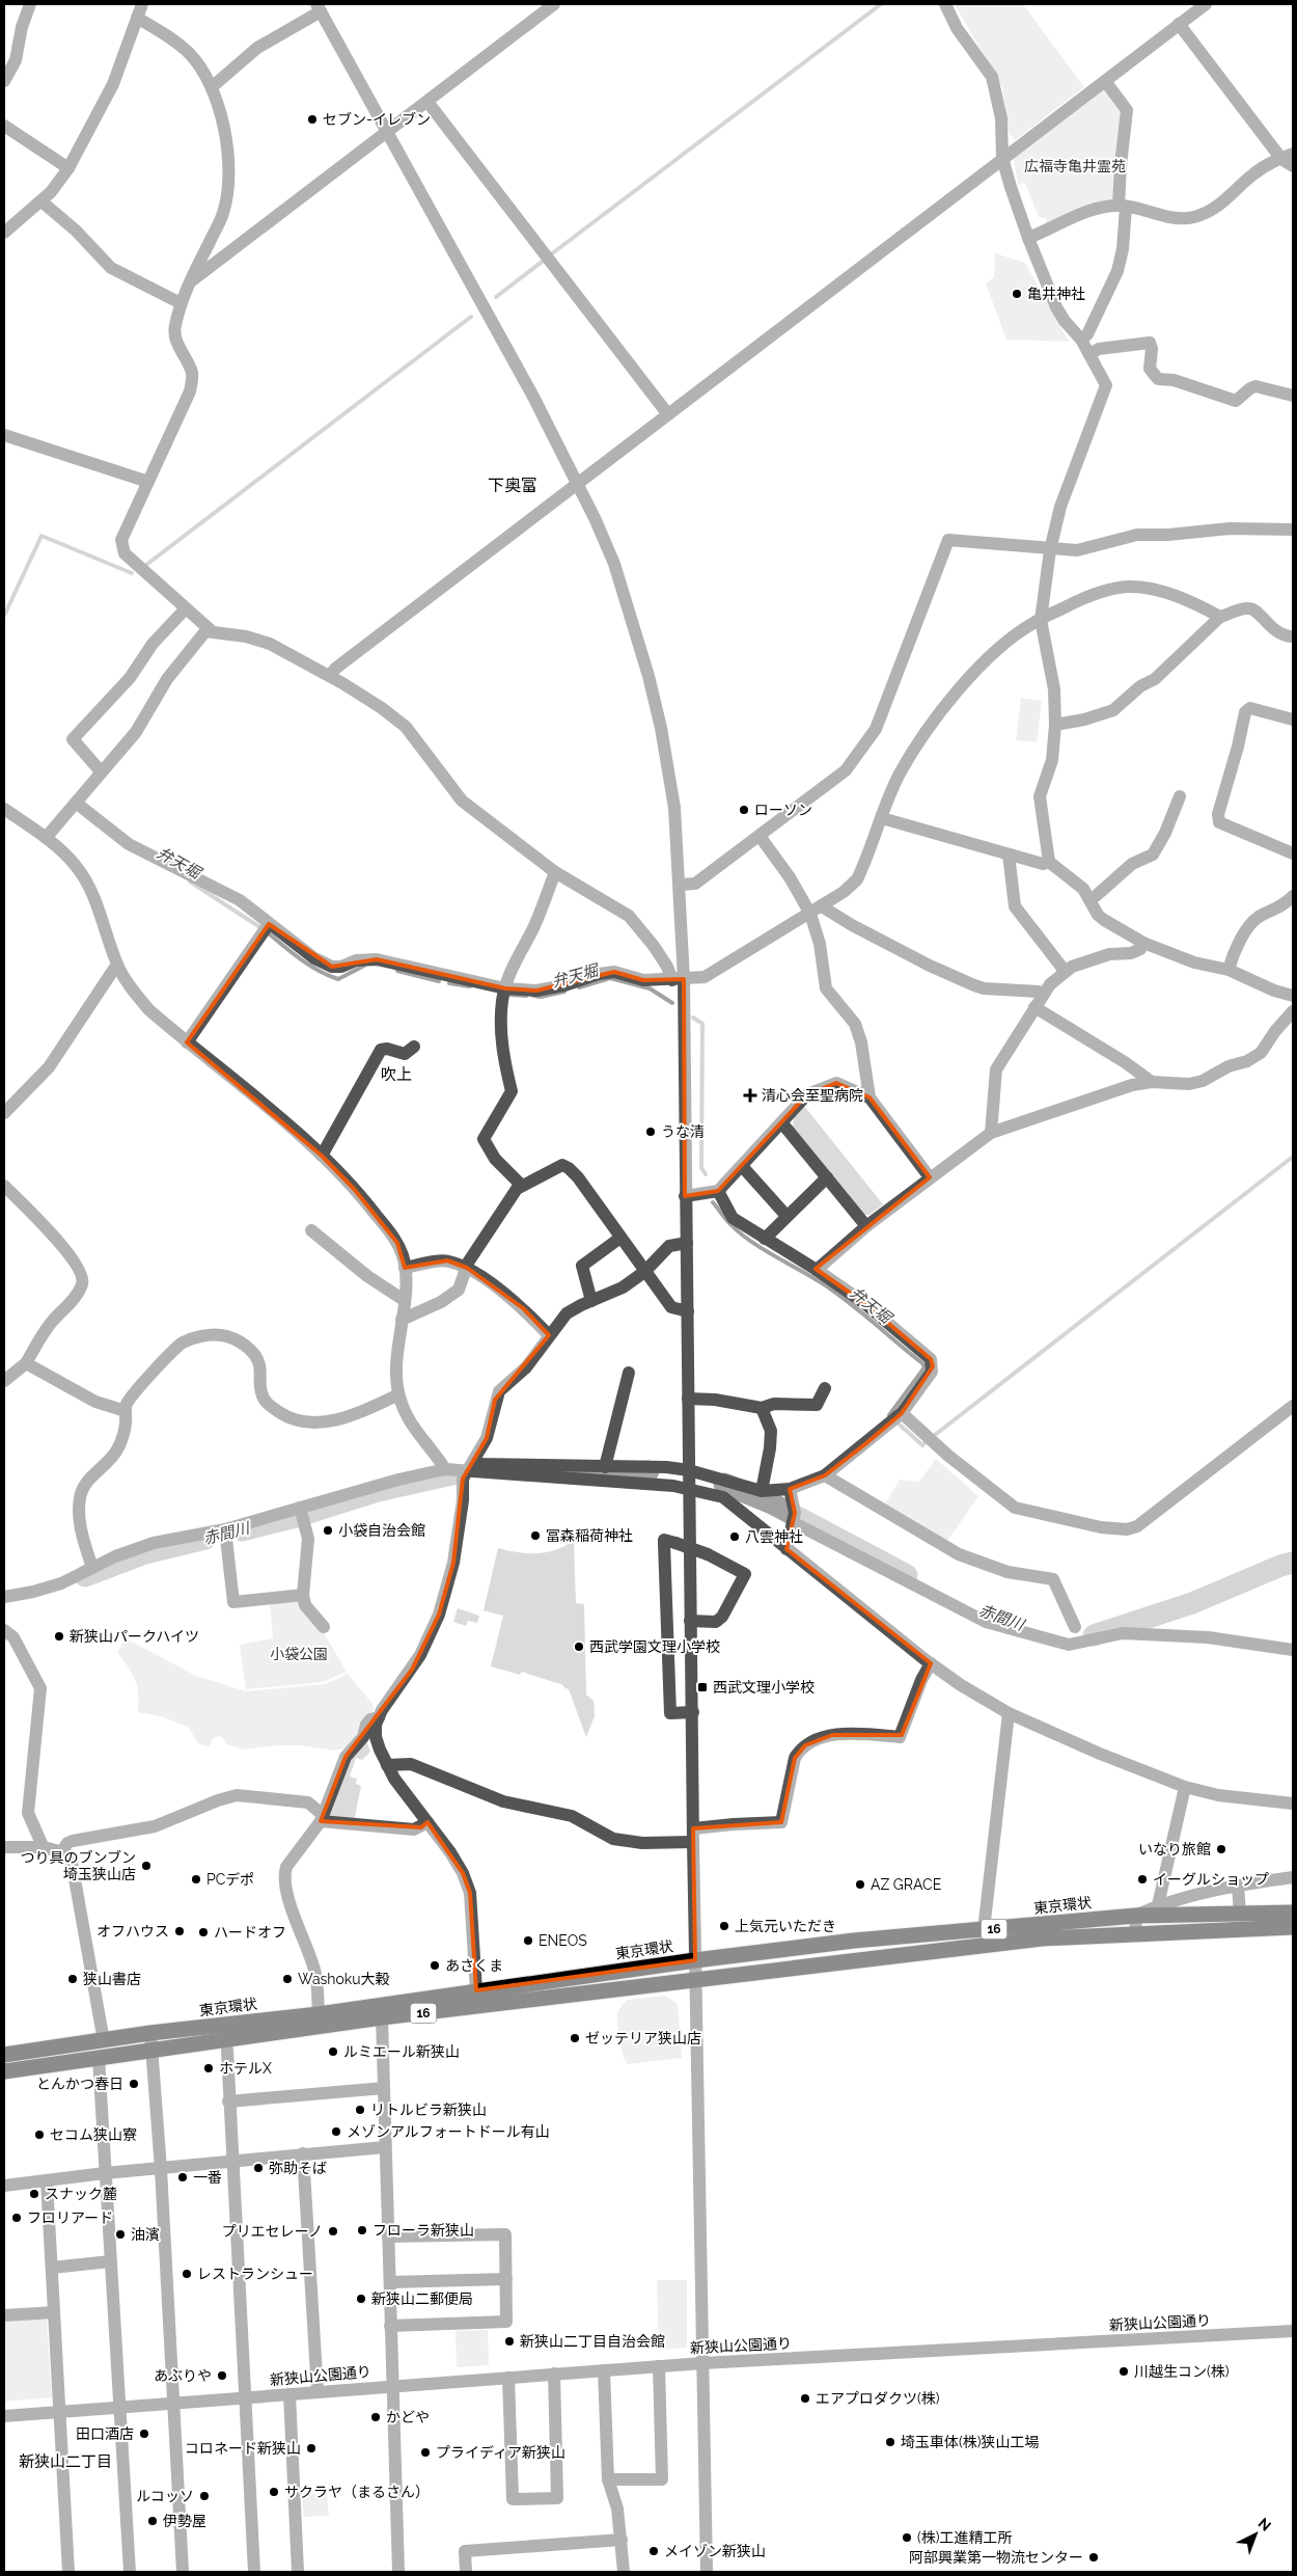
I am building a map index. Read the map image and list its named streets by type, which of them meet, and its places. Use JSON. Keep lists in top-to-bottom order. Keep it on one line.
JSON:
{"streets":{"highway":["東京環状","16"],"street":["新狭山公園通り"]},"districts":["下奥富","吹上","新狭山二丁目"],"water":["弁天堀","赤間川"],"parks":["広福寺亀井霊苑","小袋公園"],"places":{"other":["セブン-イレブン","亀井神社","ローソン","うな清","小袋自治会館","冨森稲荷神社","八雲神社","新狭山パークハイツ","西武学園文理小学校","いなり旅館","つり具のブンブン 埼玉狭山店","PCデポ","イーグルショップ","AZ GRACE","上気元いただき","オフハウス","ハードオフ","ENEOS","あさくま","狭山書店","Washoku大穀","ゼッテリア狭山店","ルミエール新狭山","ホテルX","とんかつ春日","リトルビラ新狭山","メゾンアルフォートドール有山","セコム狭山寮","弥助そば","一番","スナック麓","フロリアード","フローラ新狭山","プリエセレーノ","油濱","レストランシュー","新狭山二郵便局","新狭山二丁目自治会館","川越生コン(株)","あぶりや","エアプロダクツ(株)","かどや","田口酒店","埼玉車体(株)狭山工場","コロネード新狭山","プライディア新狭山","サクラヤ（まるさん）","ルコッソ","伊勢屋","(株)工進精工所","メイゾン新狭山","阿部興業第一物流センター"],"health":["清心会至聖病院"],"transit":["西武文理小学校"]},"north":"top right"}
